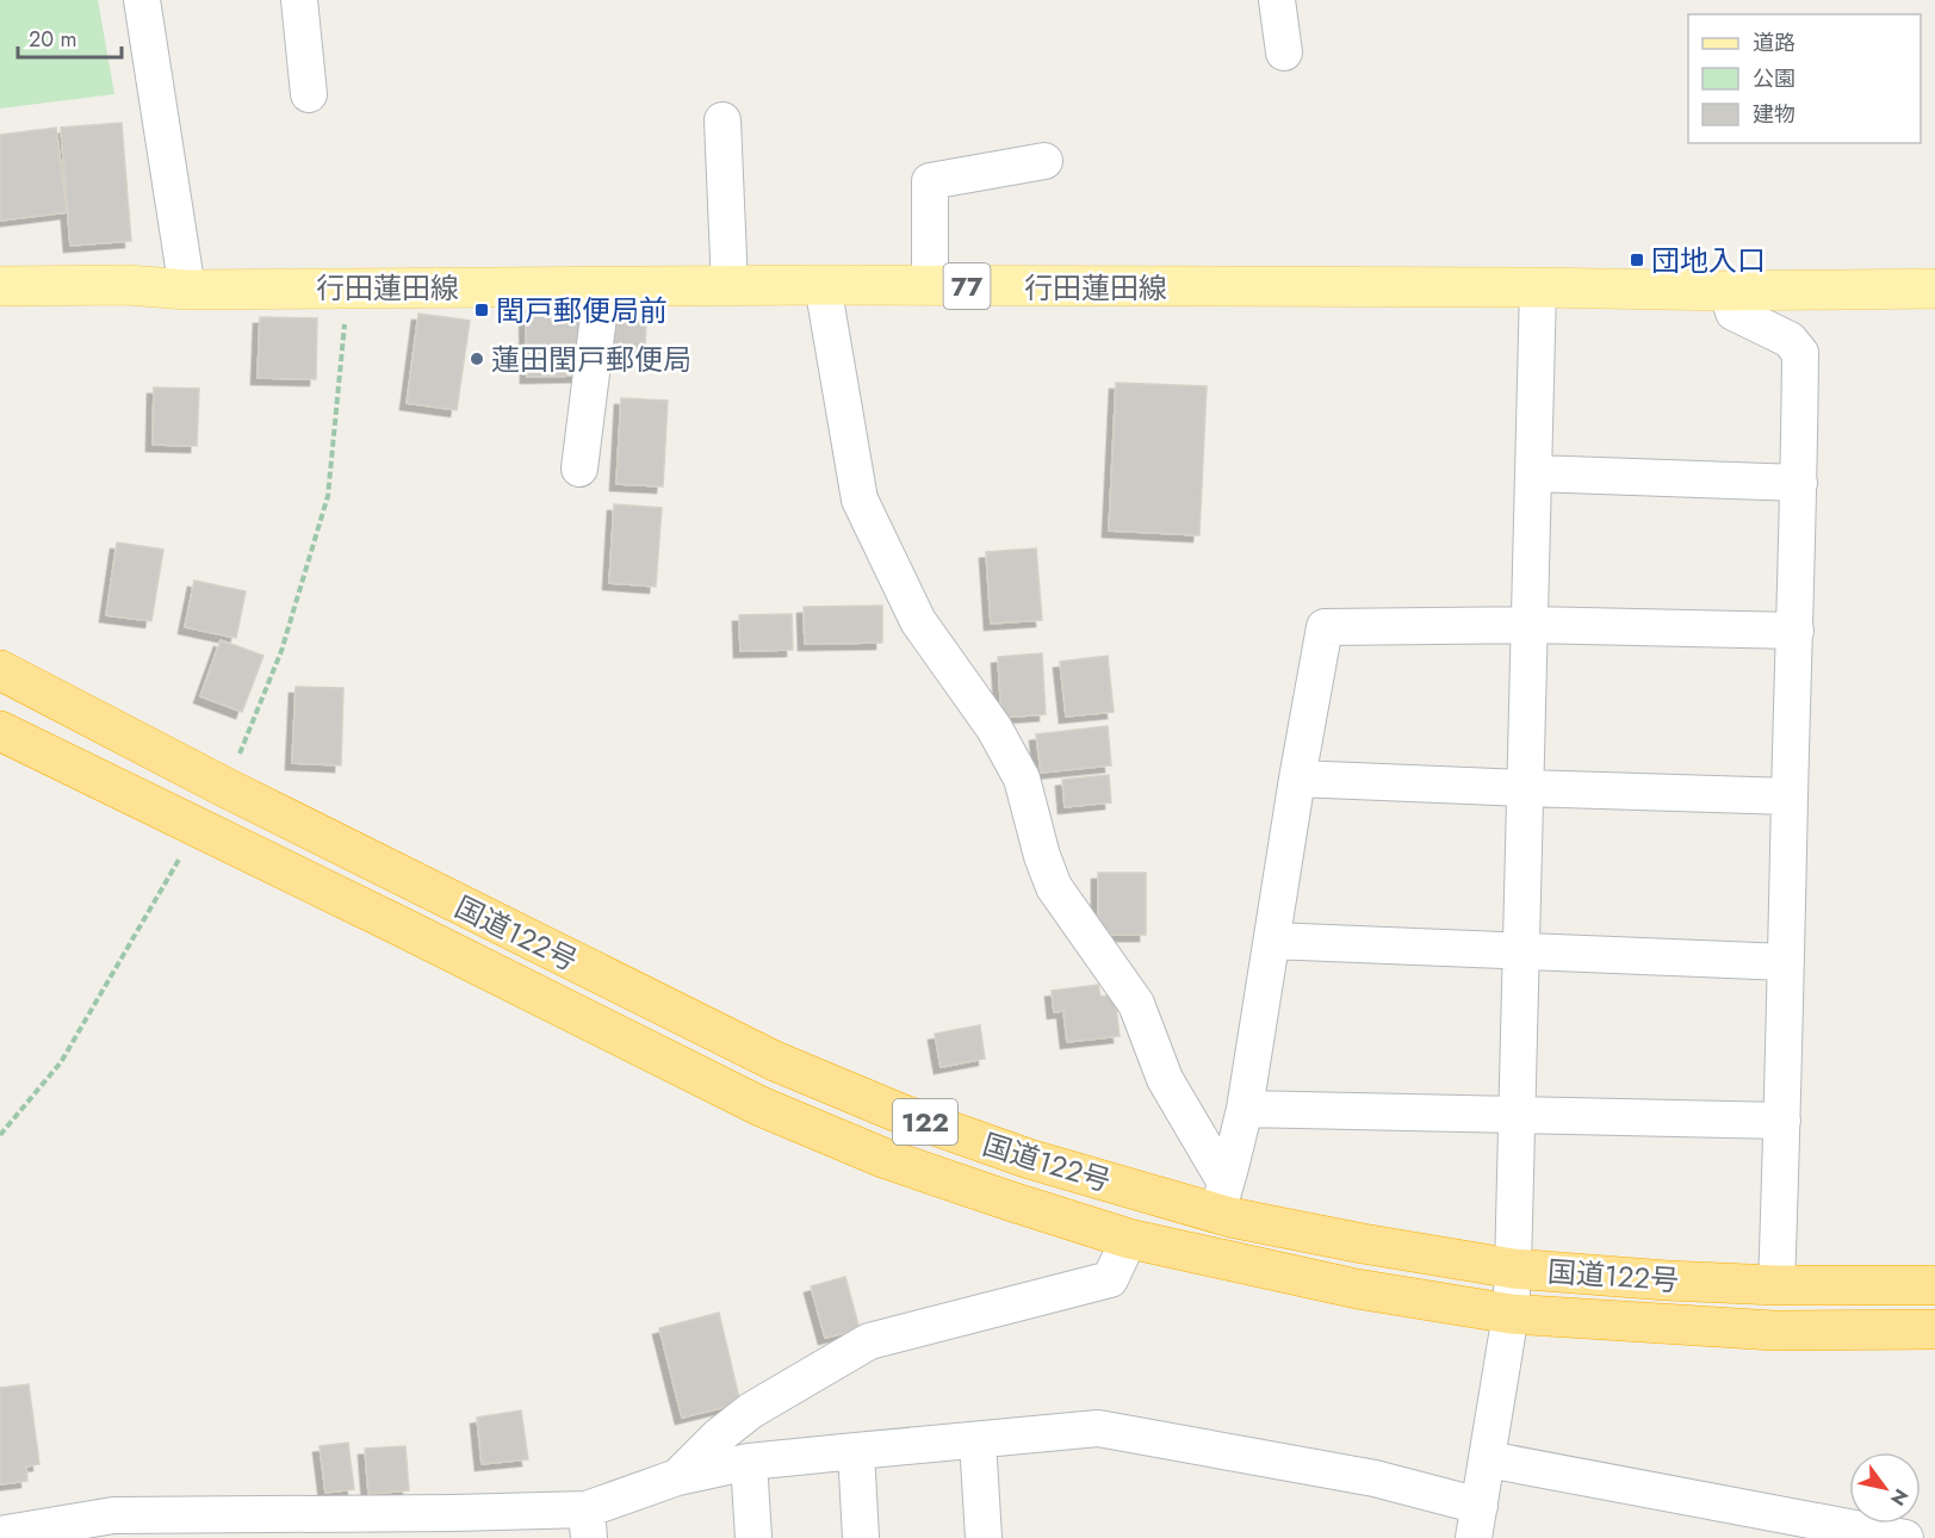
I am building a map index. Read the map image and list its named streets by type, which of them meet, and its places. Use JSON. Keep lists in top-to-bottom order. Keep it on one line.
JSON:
{"streets":{"highway":["国道122号","122"],"main road":["77","行田蓮田線"]},"places":{"transit":["団地入口","閏戸郵便局前"],"other":["蓮田閏戸郵便局"]},"legend":["道路","公園","建物"],"scale_bar":"20 m","north":"bottom right"}
